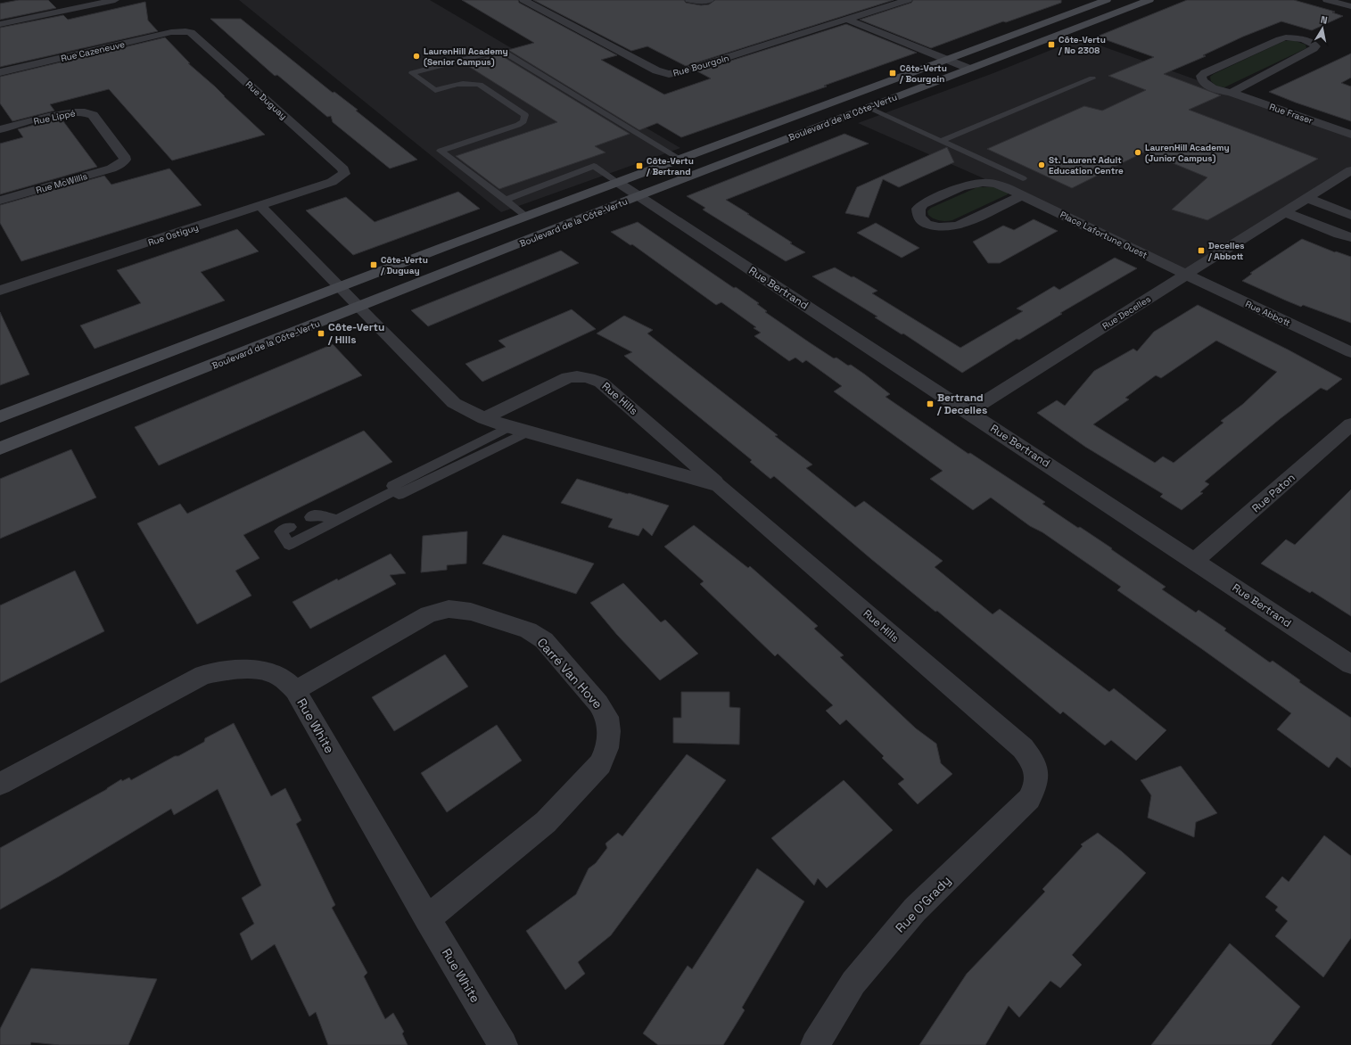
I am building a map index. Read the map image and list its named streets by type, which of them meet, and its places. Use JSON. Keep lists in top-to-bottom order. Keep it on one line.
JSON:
{"streets":{"main road":["Boulevard de la Côte-Vertu"],"street":["Rue Cazeneuve","Rue Bourgoin","Rue Duguay","Rue Fraser","Rue Lippé","Rue McWillis","Rue Ostiguy","Place Lafortune Ouest","Rue Bertrand","Rue Decelles","Rue Abbott","Rue Hills","Rue Paton","Carré Van Hove","Rue White","Rue O'Grady"]},"crossings":[["Rue Cazeneuve","Rue Duguay"],["Rue Duguay","Rue Ostiguy"],["Rue Lippé","Rue McWillis"],["Boulevard de la Côte-Vertu","Rue Bertrand"],["Boulevard de la Côte-Vertu","Rue Hills"],["Place Lafortune Ouest","Rue Decelles"],["Place Lafortune Ouest","Rue Abbott"],["Rue Bertrand","Rue Decelles"],["Rue Bertrand","Rue Paton"],["Rue Decelles","Rue Abbott"],["Rue Hills","Rue O'Grady"],["Carré Van Hove","Rue White"]],"places":{"transit":["Côte-Vertu / No 2308","Côte-Vertu / Bourgoin","Côte-Vertu / Bertrand","Decelles / Abbott","Côte-Vertu / Duguay","Côte-Vertu / Hills","Bertrand / Decelles"],"other":["LaurenHill Academy (Senior Campus)","LaurenHill Academy (Junior Campus)","St. Laurent Adult Education Centre"]},"north":"top"}
